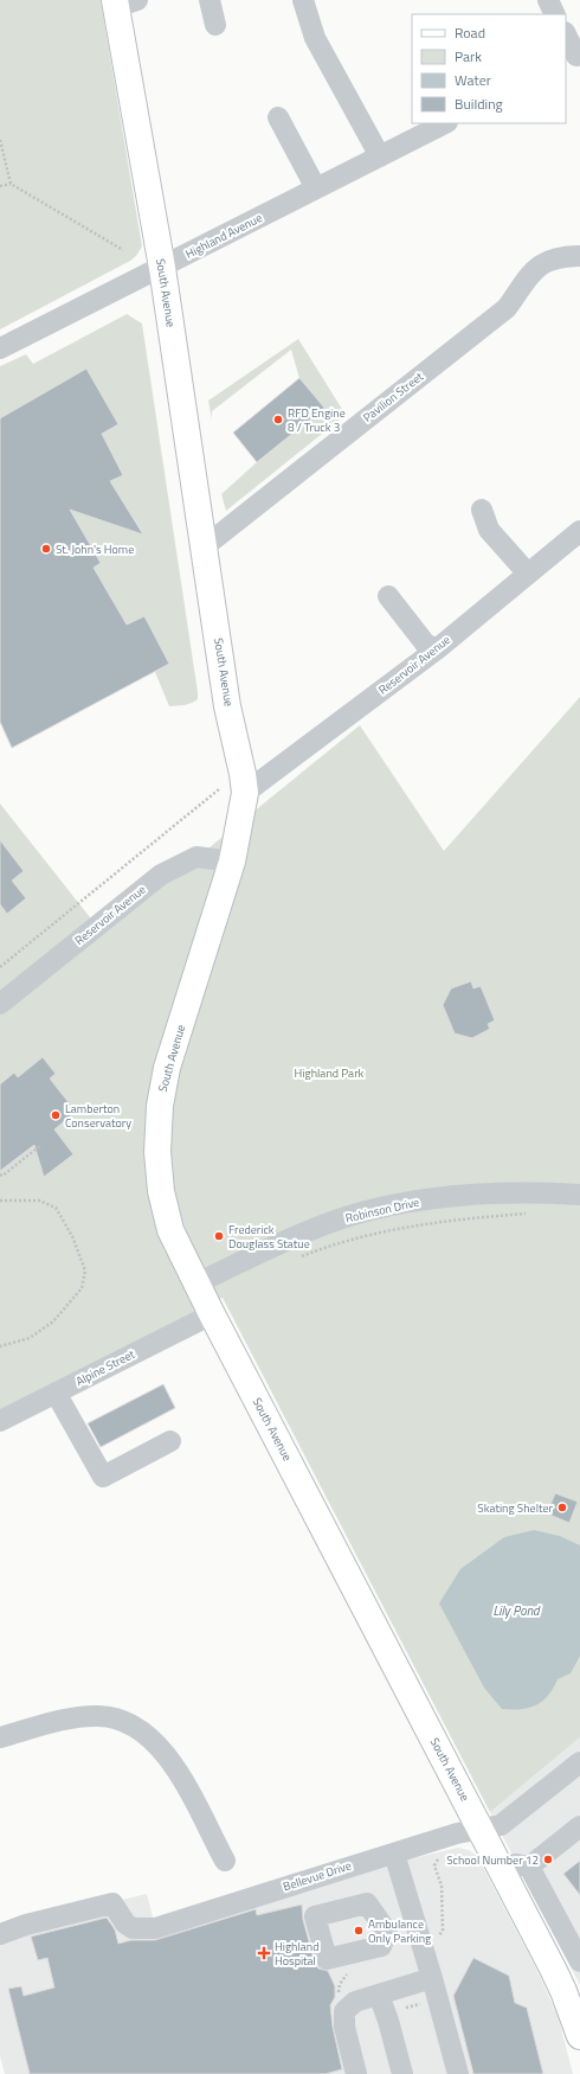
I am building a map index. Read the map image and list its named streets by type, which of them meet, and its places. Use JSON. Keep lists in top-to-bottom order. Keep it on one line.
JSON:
{"streets":{"main road":["South Avenue"],"street":["Highland Avenue","Pavilion Street","Reservoir Avenue","Robinson Drive","Alpine Street","Bellevue Drive"]},"crossings":[["Highland Avenue","South Avenue"],["South Avenue","Pavilion Street"],["South Avenue","Reservoir Avenue"],["South Avenue","Robinson Drive"],["South Avenue","Alpine Street"],["South Avenue","Bellevue Drive"]],"water":["Lily Pond"],"parks":["Highland Park"],"places":{"other":["RFD Engine 8 / Truck 3","St. John's Home","Lamberton Conservatory","Frederick Douglass Statue","Skating Shelter","School Number 12","Ambulance Only Parking"],"health":["Highland Hospital"]},"legend":["Road","Park","Water","Building"]}
